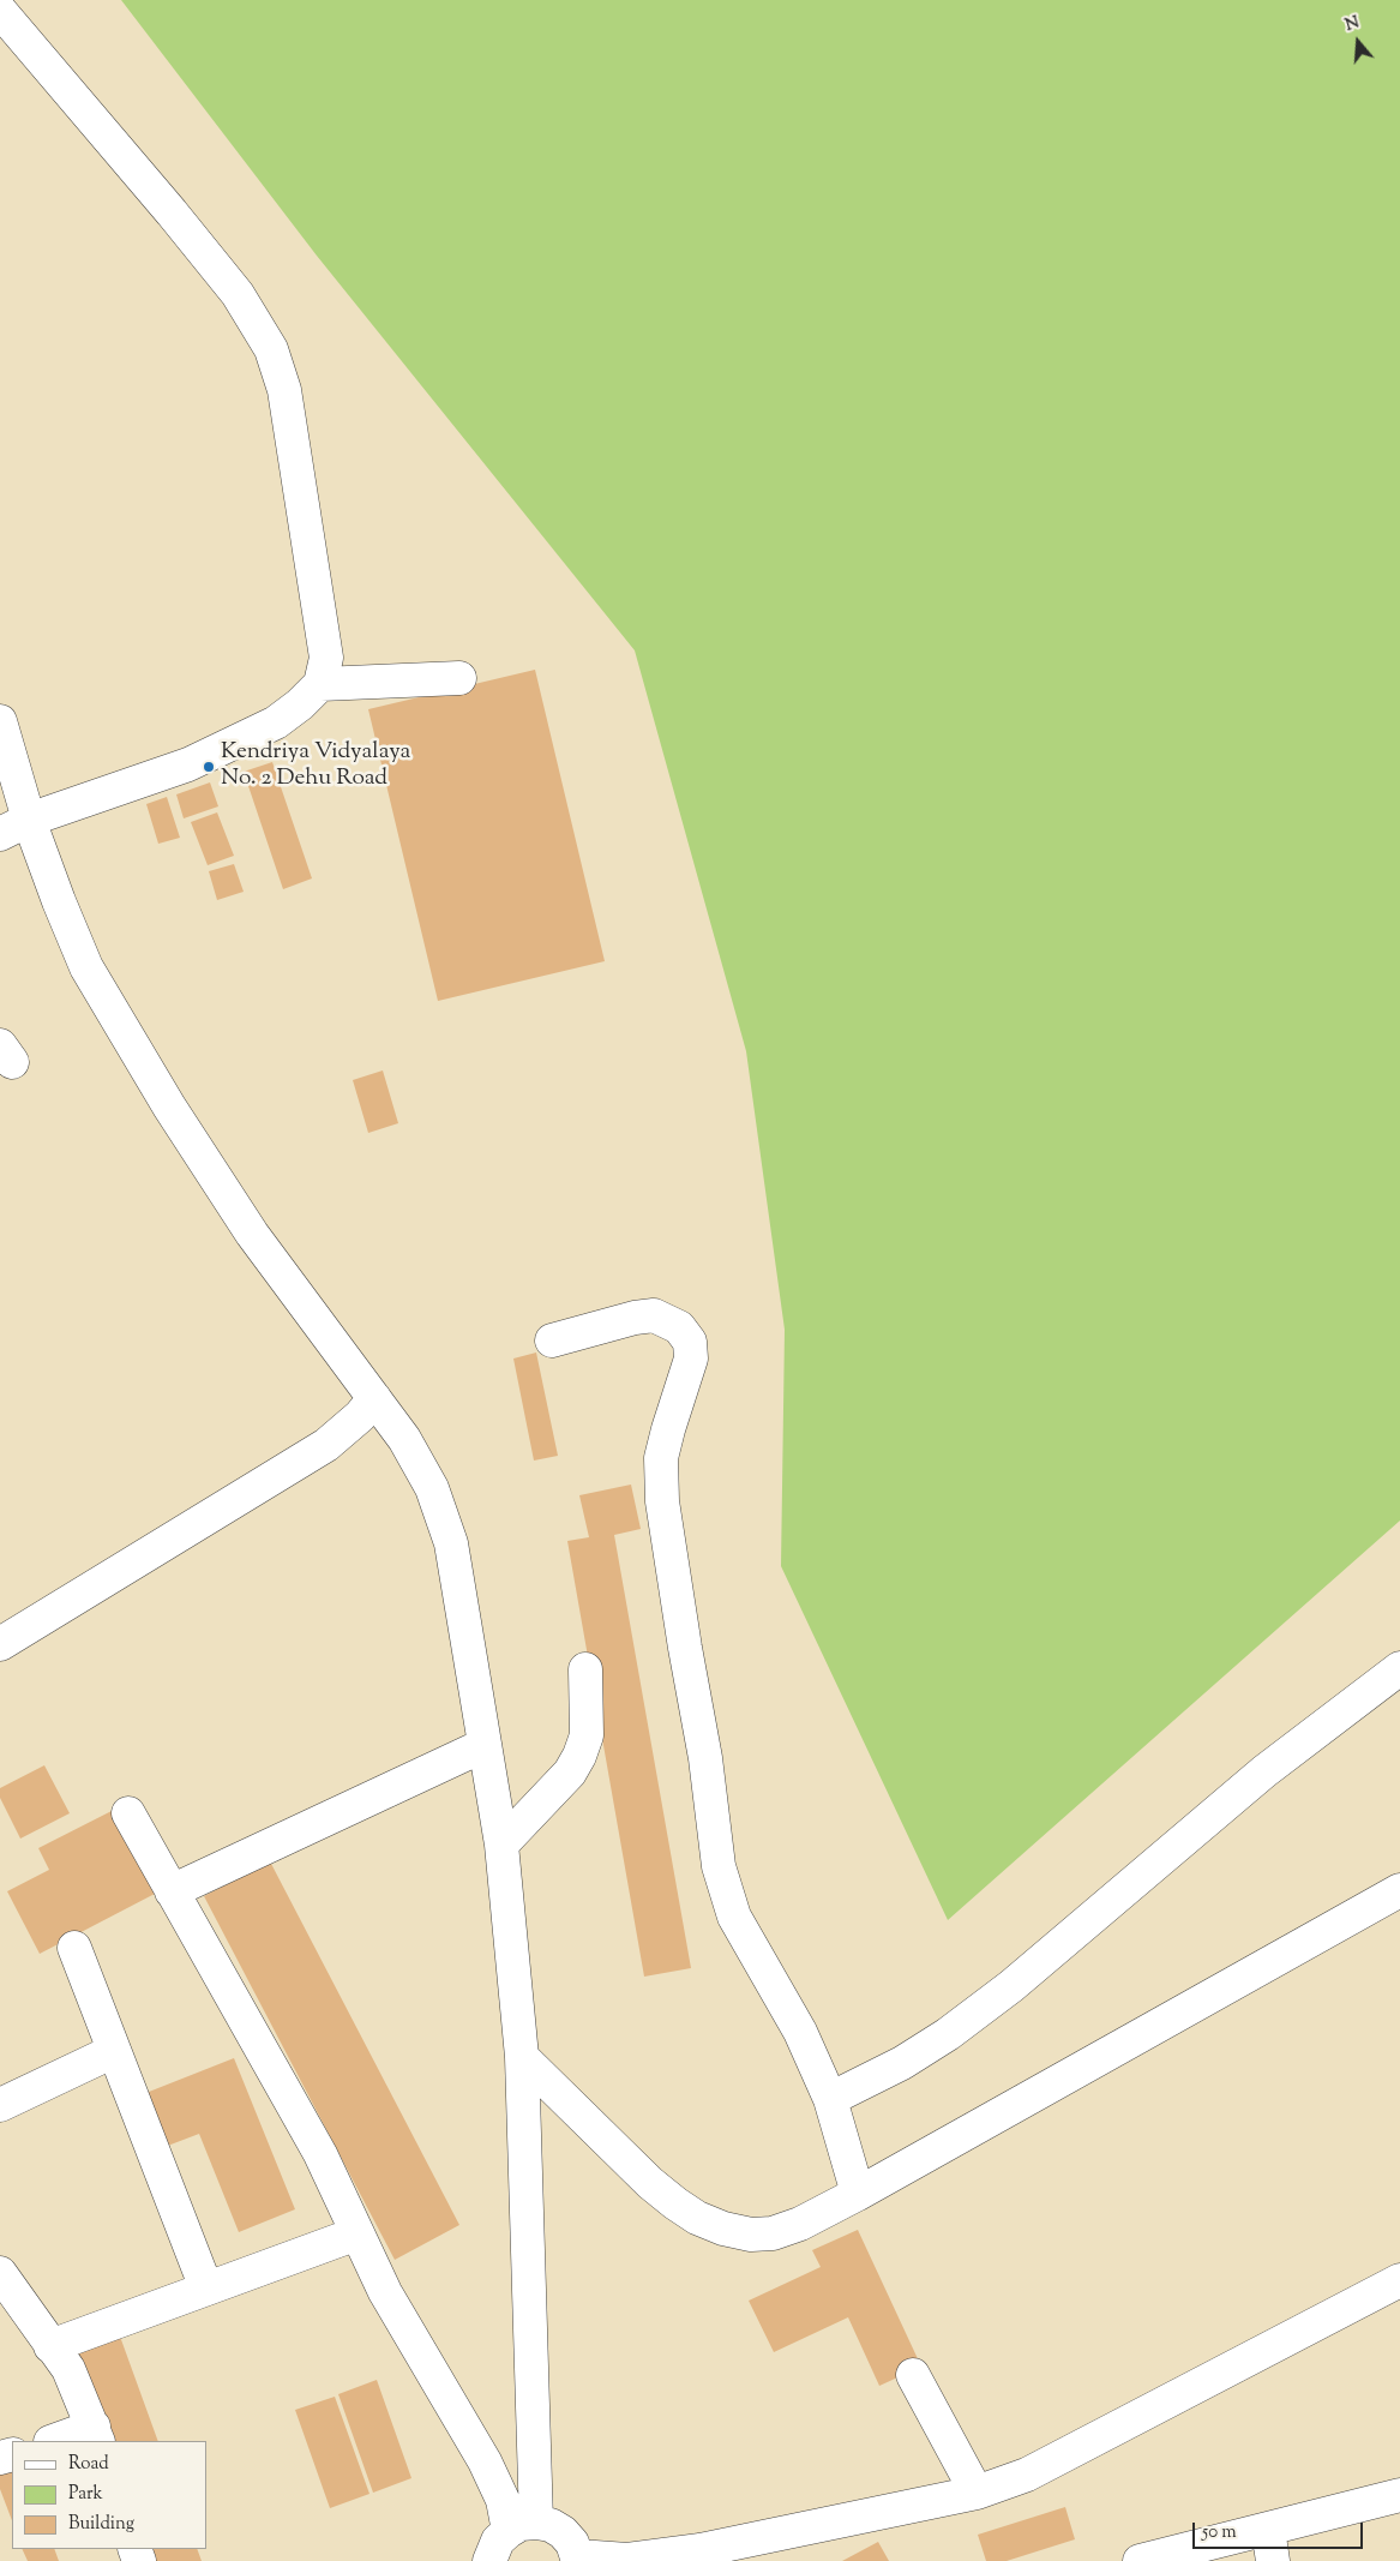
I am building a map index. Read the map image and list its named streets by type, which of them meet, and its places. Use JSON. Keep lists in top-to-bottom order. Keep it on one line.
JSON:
{"places":["Kendriya Vidyalaya No. 2 Dehu Road"],"legend":["Road","Park","Building"],"scale_bar":"50 m","north":"top"}
